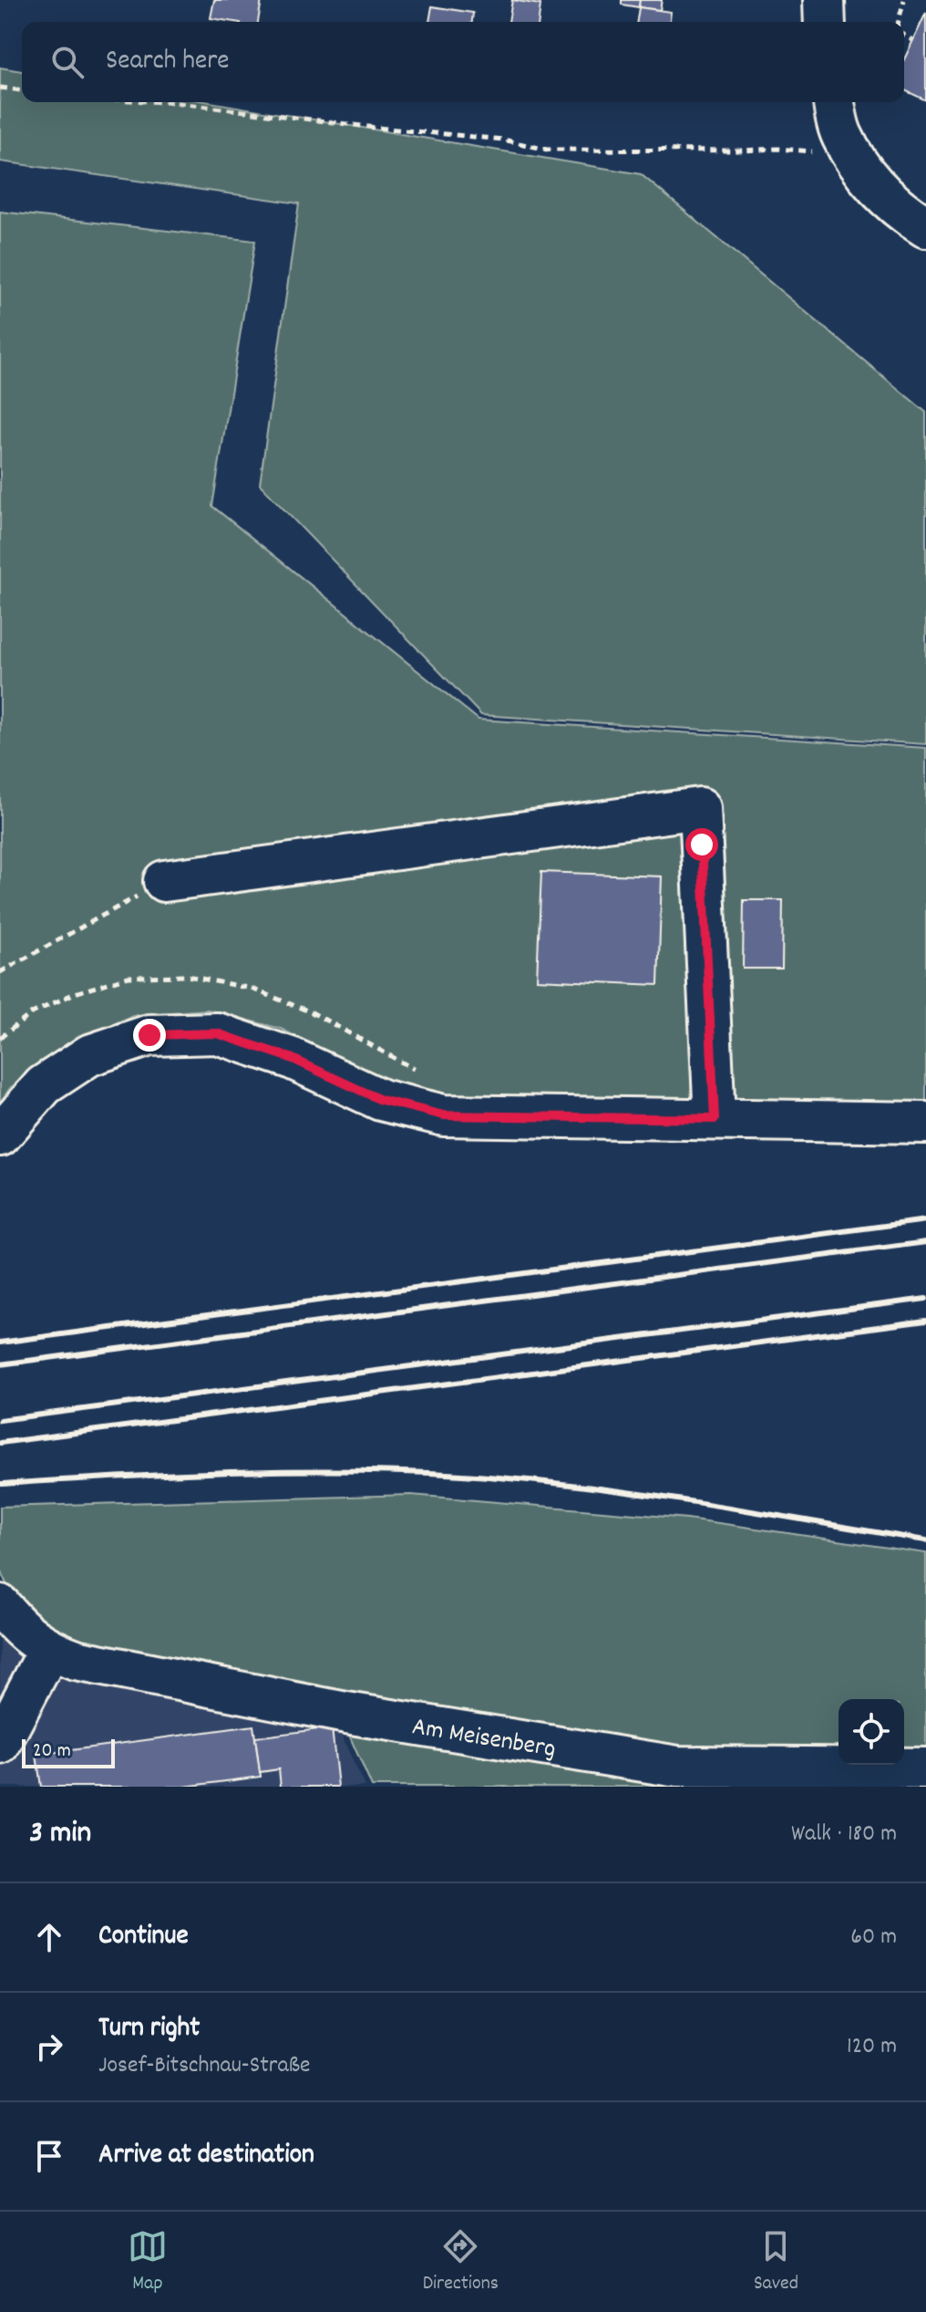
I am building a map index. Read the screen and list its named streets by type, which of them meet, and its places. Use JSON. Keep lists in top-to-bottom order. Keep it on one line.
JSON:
{"streets":{"street":["Am Meisenberg"]},"scale_bar":"20 m","page":{"search":"Search here","scale":"20 m","heading":["3 min","Walk · 180 m"],"list":[["Continue","60 m"],["Turn right","Josef-Bitschnau-Straße","120 m"],"Arrive at destination"],"nav":["Map","Directions","Saved"]}}
